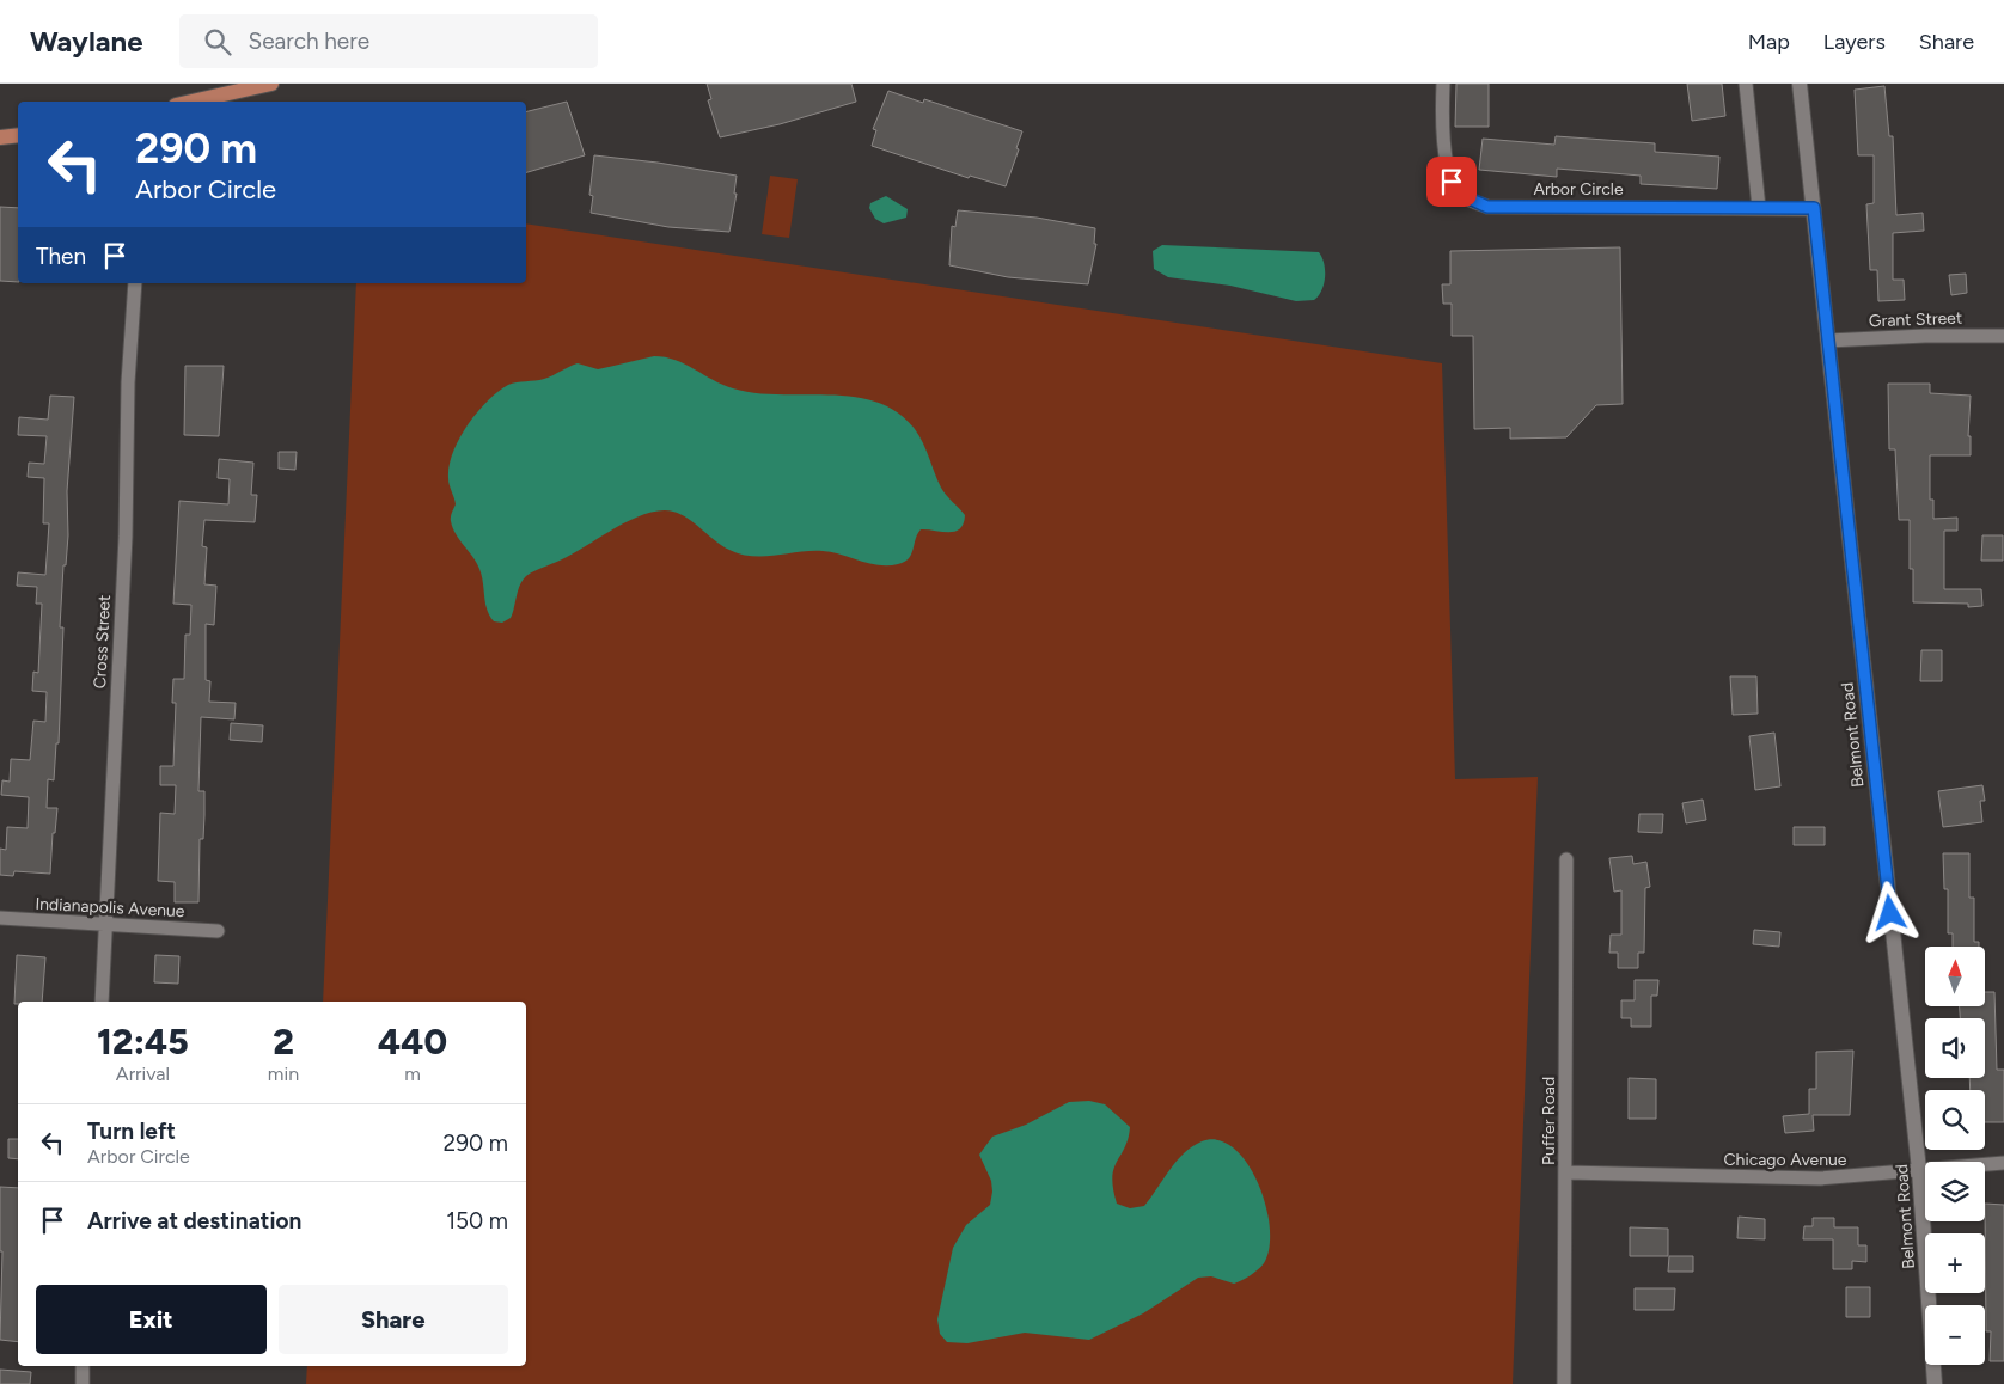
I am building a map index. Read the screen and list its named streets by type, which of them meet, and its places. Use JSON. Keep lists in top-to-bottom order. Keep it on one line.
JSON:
{"streets":{"main road":["Belmont Road"],"street":["Arbor Circle","Grant Street","Cross Street","Indianapolis Avenue","Puffer Road","Chicago Avenue"]},"crossings":[["Arbor Circle","Belmont Road"],["Grant Street","Belmont Road"],["Cross Street","Indianapolis Avenue"],["Belmont Road","Chicago Avenue"],["Puffer Road","Chicago Avenue"]],"north":"top","page":{"header":"Waylane","search":"Search here","nav":["Map","Layers","Share"],"turn":["290 m","Arbor Circle"],"then":"Then","map_buttons":["+","−"],"eta":["12:45","Arrival","2","min","440","m"],"list":[{"name":"Turn left","note":"Arbor Circle","value":"290 m"},{"name":"Arrive at destination","value":"150 m"}],"buttons":["Exit","Share"]}}
